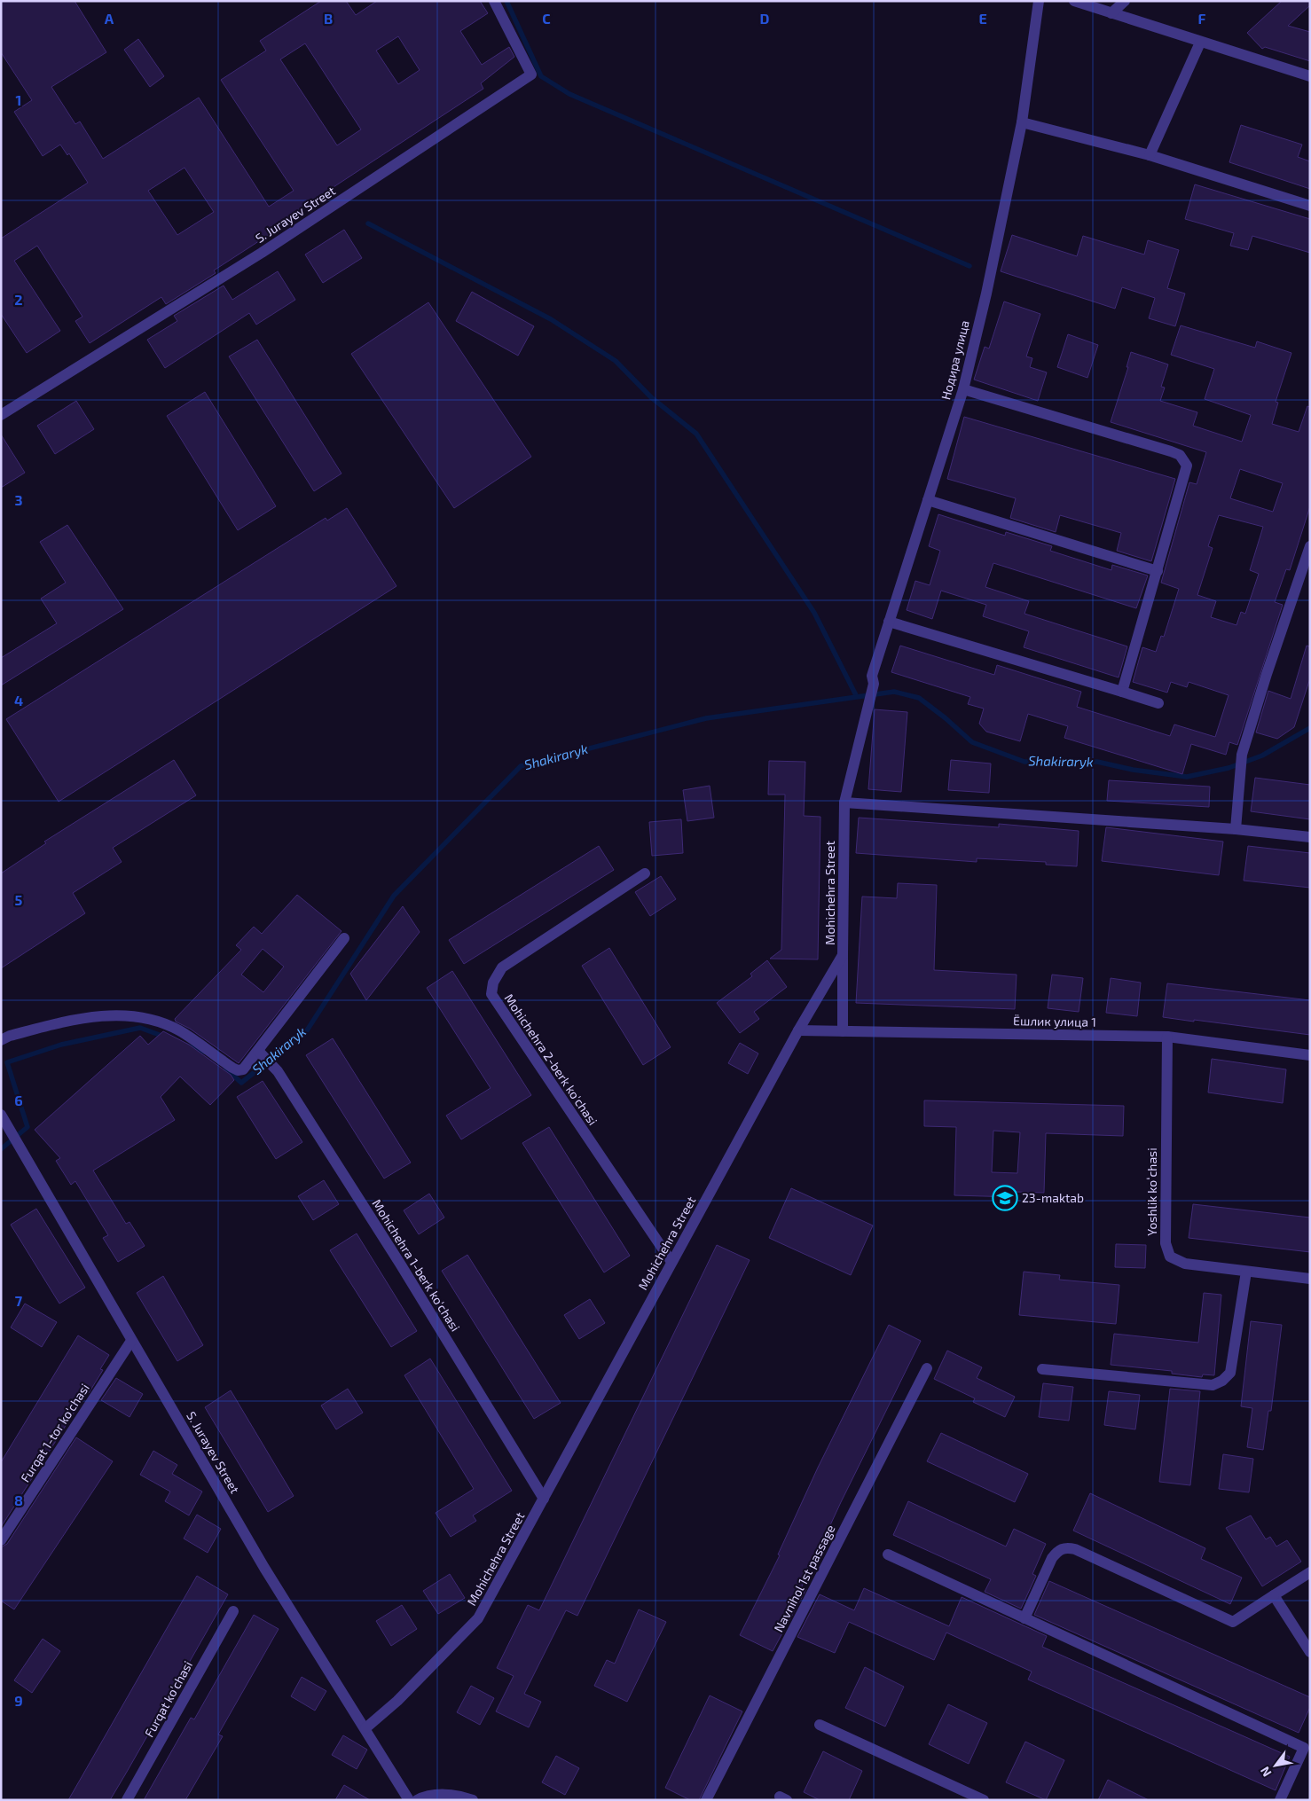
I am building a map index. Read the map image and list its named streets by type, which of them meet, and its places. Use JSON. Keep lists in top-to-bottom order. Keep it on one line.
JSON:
{"streets":{"street":["S. Jurayev Street","Нодира улица","Mohichehra Street","Ёшлик улица 1","Mohichehra 2-berk ko'chasi","Yoshlik koʻchasi","Mohichehra 1-berk ko'chasi","Furqat 1-tor ko'chasi","Navnihol 1st passage","Furqat ko'chasi"]},"crossings":[["S. Jurayev Street","Mohichehra Street"],["S. Jurayev Street","Furqat 1-tor ko'chasi"],["Нодира улица","Mohichehra Street"],["Mohichehra Street","Ёшлик улица 1"],["Mohichehra Street","Mohichehra 2-berk ko'chasi"],["Mohichehra Street","Mohichehra 1-berk ko'chasi"],["Ёшлик улица 1","Yoshlik koʻchasi"]],"water":["Shakiraryk"],"places":{"school or university":["23-maktab"]},"north":"bottom left","grid":{"columns":["A","B","C","D","E","F"],"rows":["1","2","3","4","5","6","7","8","9"]}}
